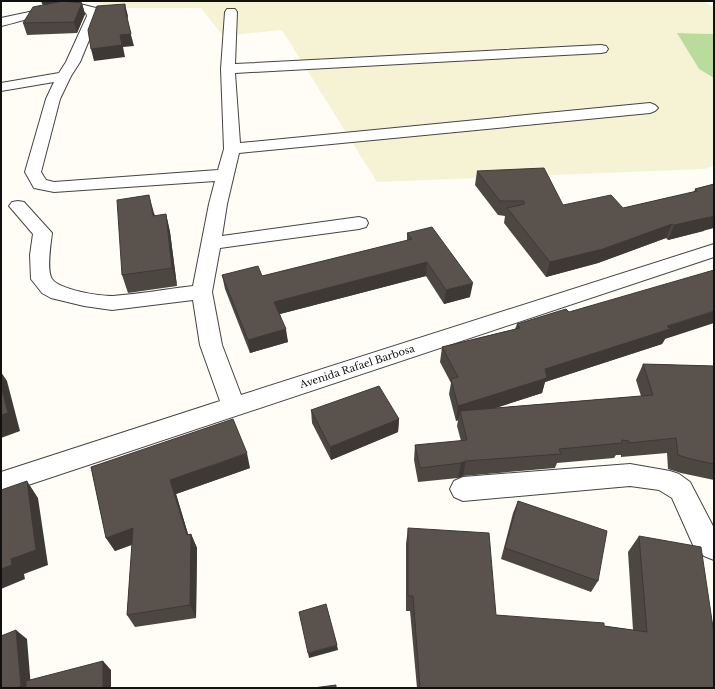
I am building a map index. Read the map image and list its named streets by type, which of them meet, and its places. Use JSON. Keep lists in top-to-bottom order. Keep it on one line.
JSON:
{"streets":{"street":["Avenida Rafael Barbosa"]}}
